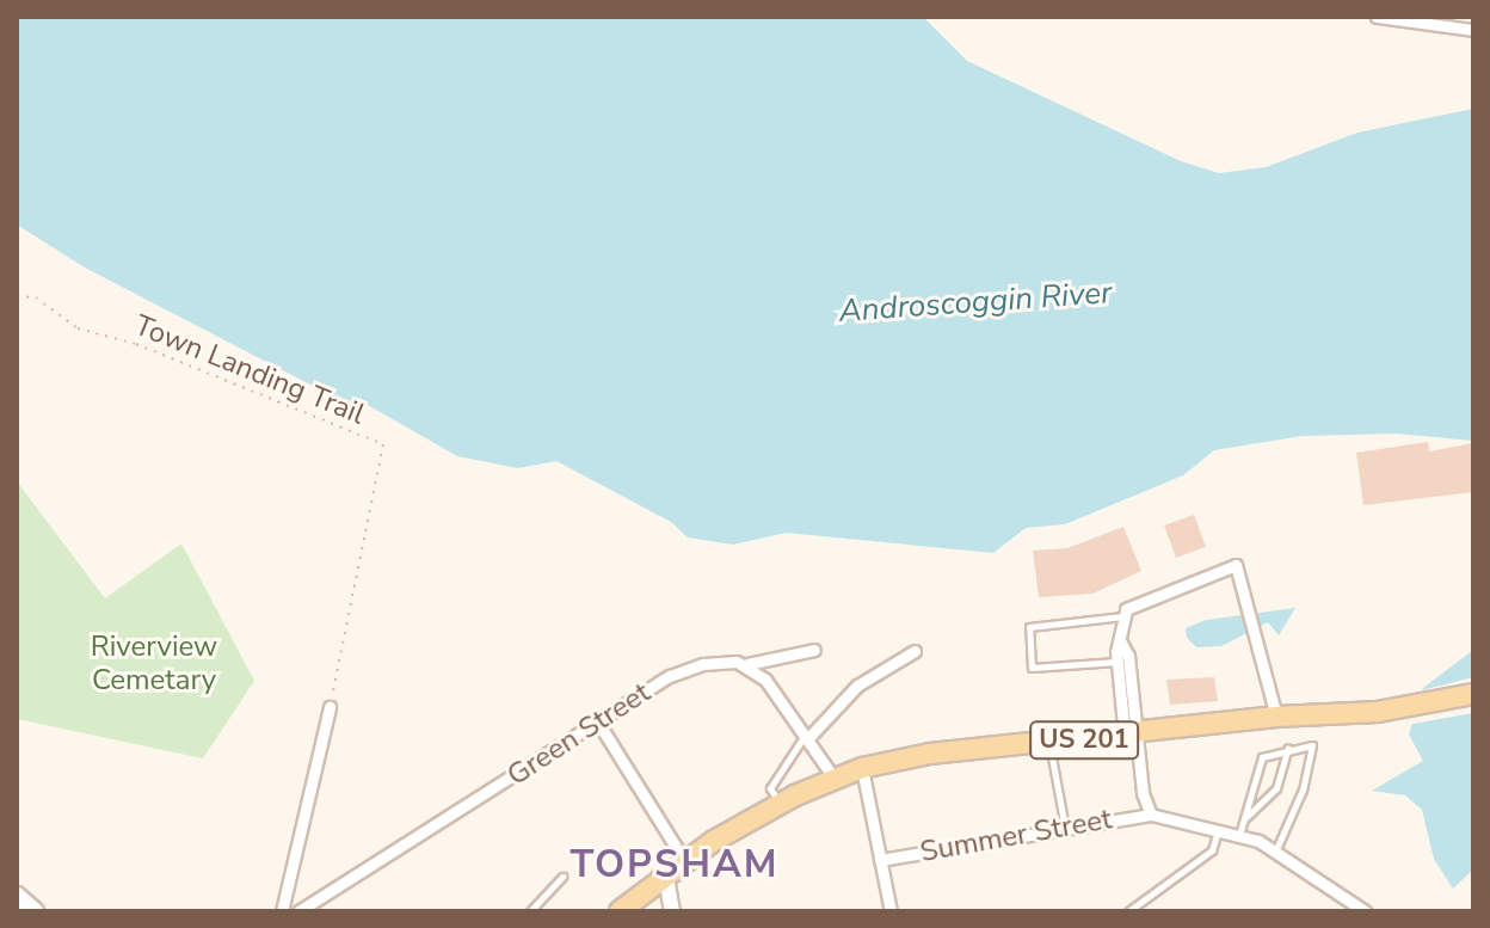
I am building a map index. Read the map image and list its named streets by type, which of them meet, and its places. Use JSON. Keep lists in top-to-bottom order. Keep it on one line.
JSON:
{"streets":{"main road":["US 201"],"street":["Green Street","Summer Street"],"path":["Town Landing Trail"]},"crossings":[["US 201","Summer Street"]],"districts":["TOPSHAM"],"water":["Androscoggin River"],"parks":["Riverview Cemetary"]}
